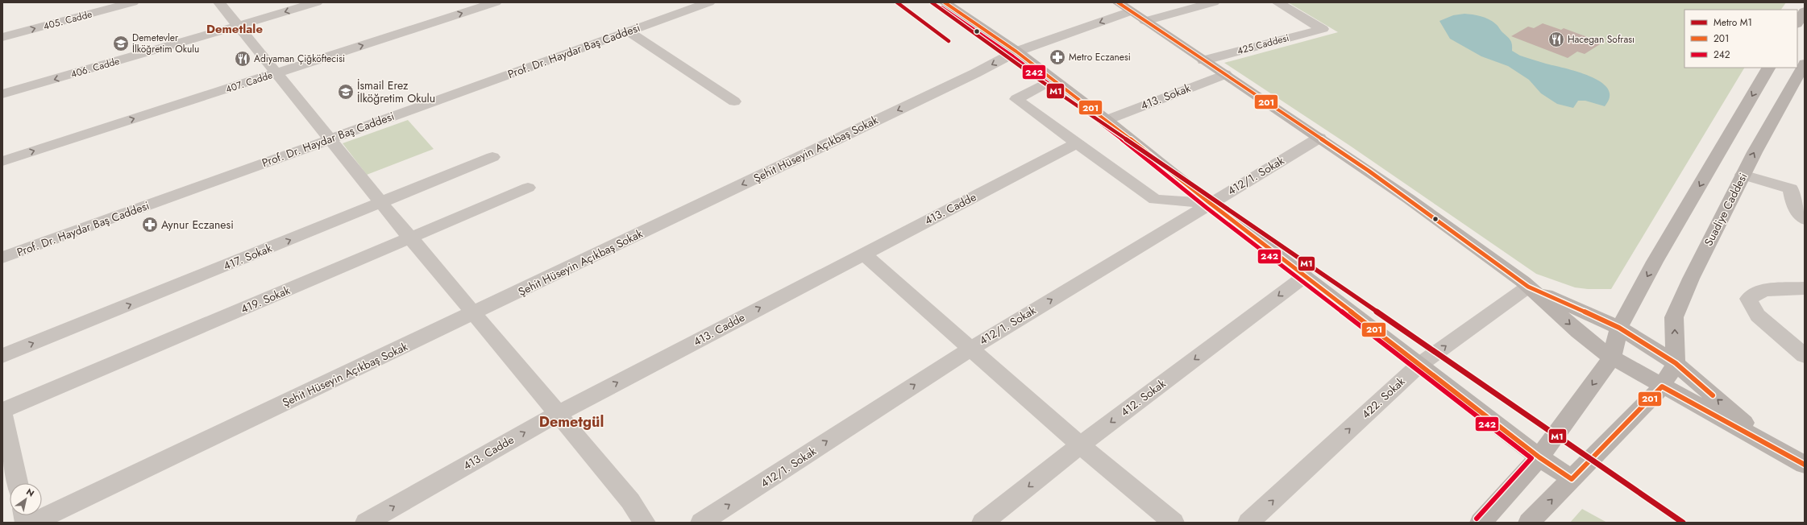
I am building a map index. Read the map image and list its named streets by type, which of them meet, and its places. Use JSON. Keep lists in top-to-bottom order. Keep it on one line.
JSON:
{"streets":{"main road":["Suadiye Caddesi"],"street":["405. Cadde","425 Caddesi","Prof. Dr. Haydar Baş Caddesi","406. Cadde","407. Cadde","413. Sokak","Şehit Hüseyin Açıkbaş Sokak","412/1. Sokak","413. Cadde","417. Sokak","419. Sokak","412. Sokak","422. Sokak"]},"one_way":["405. Cadde","406. Cadde","407. Cadde","Şehit Hüseyin Açıkbaş Sokak","412/1. Sokak","413. Cadde","417. Sokak","412. Sokak","422. Sokak"],"districts":["Demetlale","Demetgül"],"places":{"restaurant":["Hacegan Sofrası","Adıyaman Çiğköftecisi"],"school or university":["Demetevler İlköğretim Okulu","İsmail Erez İlköğretim Okulu"],"pharmacy":["Metro Eczanesi","Aynur Eczanesi"]},"lines":["metro line M1","transit line 201","transit line 242"],"legend":["Metro M1","201","242"],"north":"top right"}
